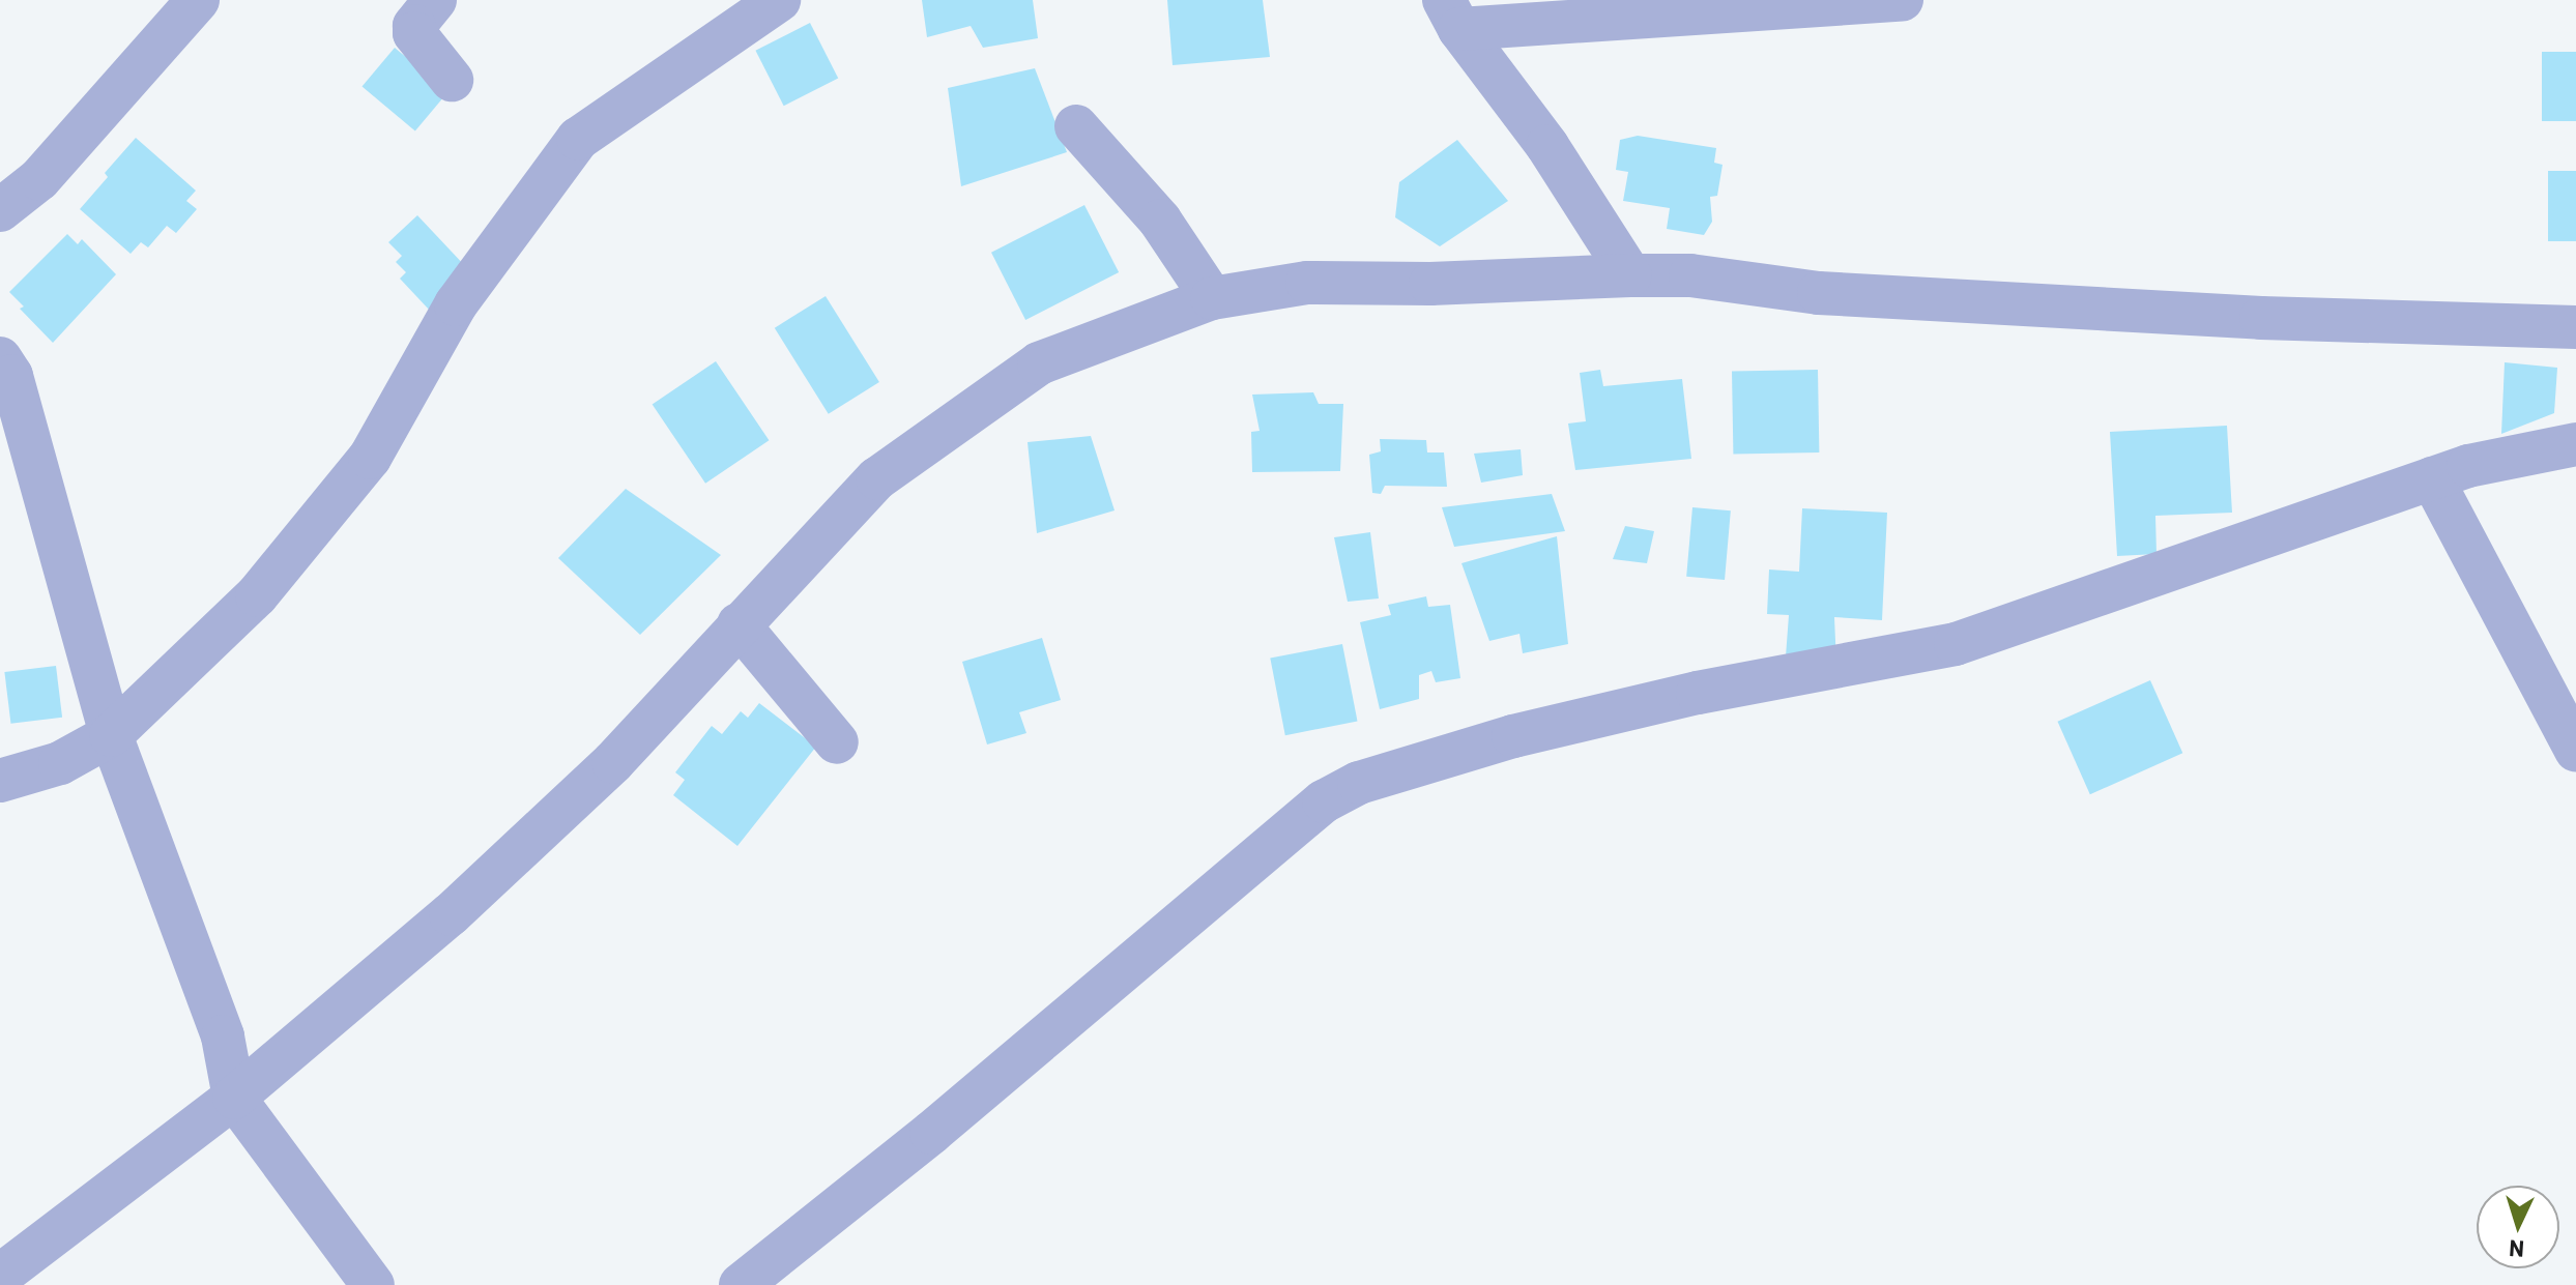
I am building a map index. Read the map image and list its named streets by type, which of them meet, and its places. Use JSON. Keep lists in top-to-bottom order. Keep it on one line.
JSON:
{"north":"bottom"}
